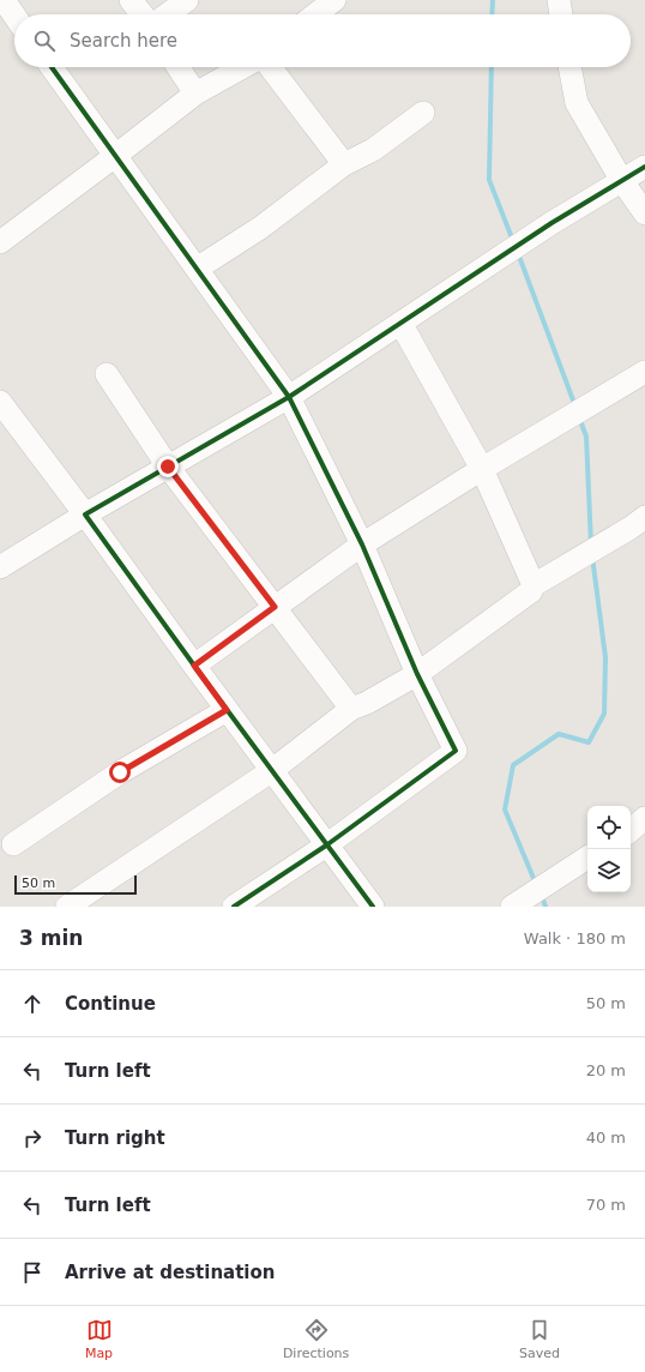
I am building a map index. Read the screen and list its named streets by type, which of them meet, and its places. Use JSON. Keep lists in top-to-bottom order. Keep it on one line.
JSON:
{"scale_bar":"50 m","page":{"search":"Search here","scale":"50 m","heading":["3 min","Walk · 180 m"],"list":[["Continue","50 m"],["Turn left","20 m"],["Turn right","40 m"],["Turn left","70 m"],"Arrive at destination"],"nav":["Map","Directions","Saved"]}}
